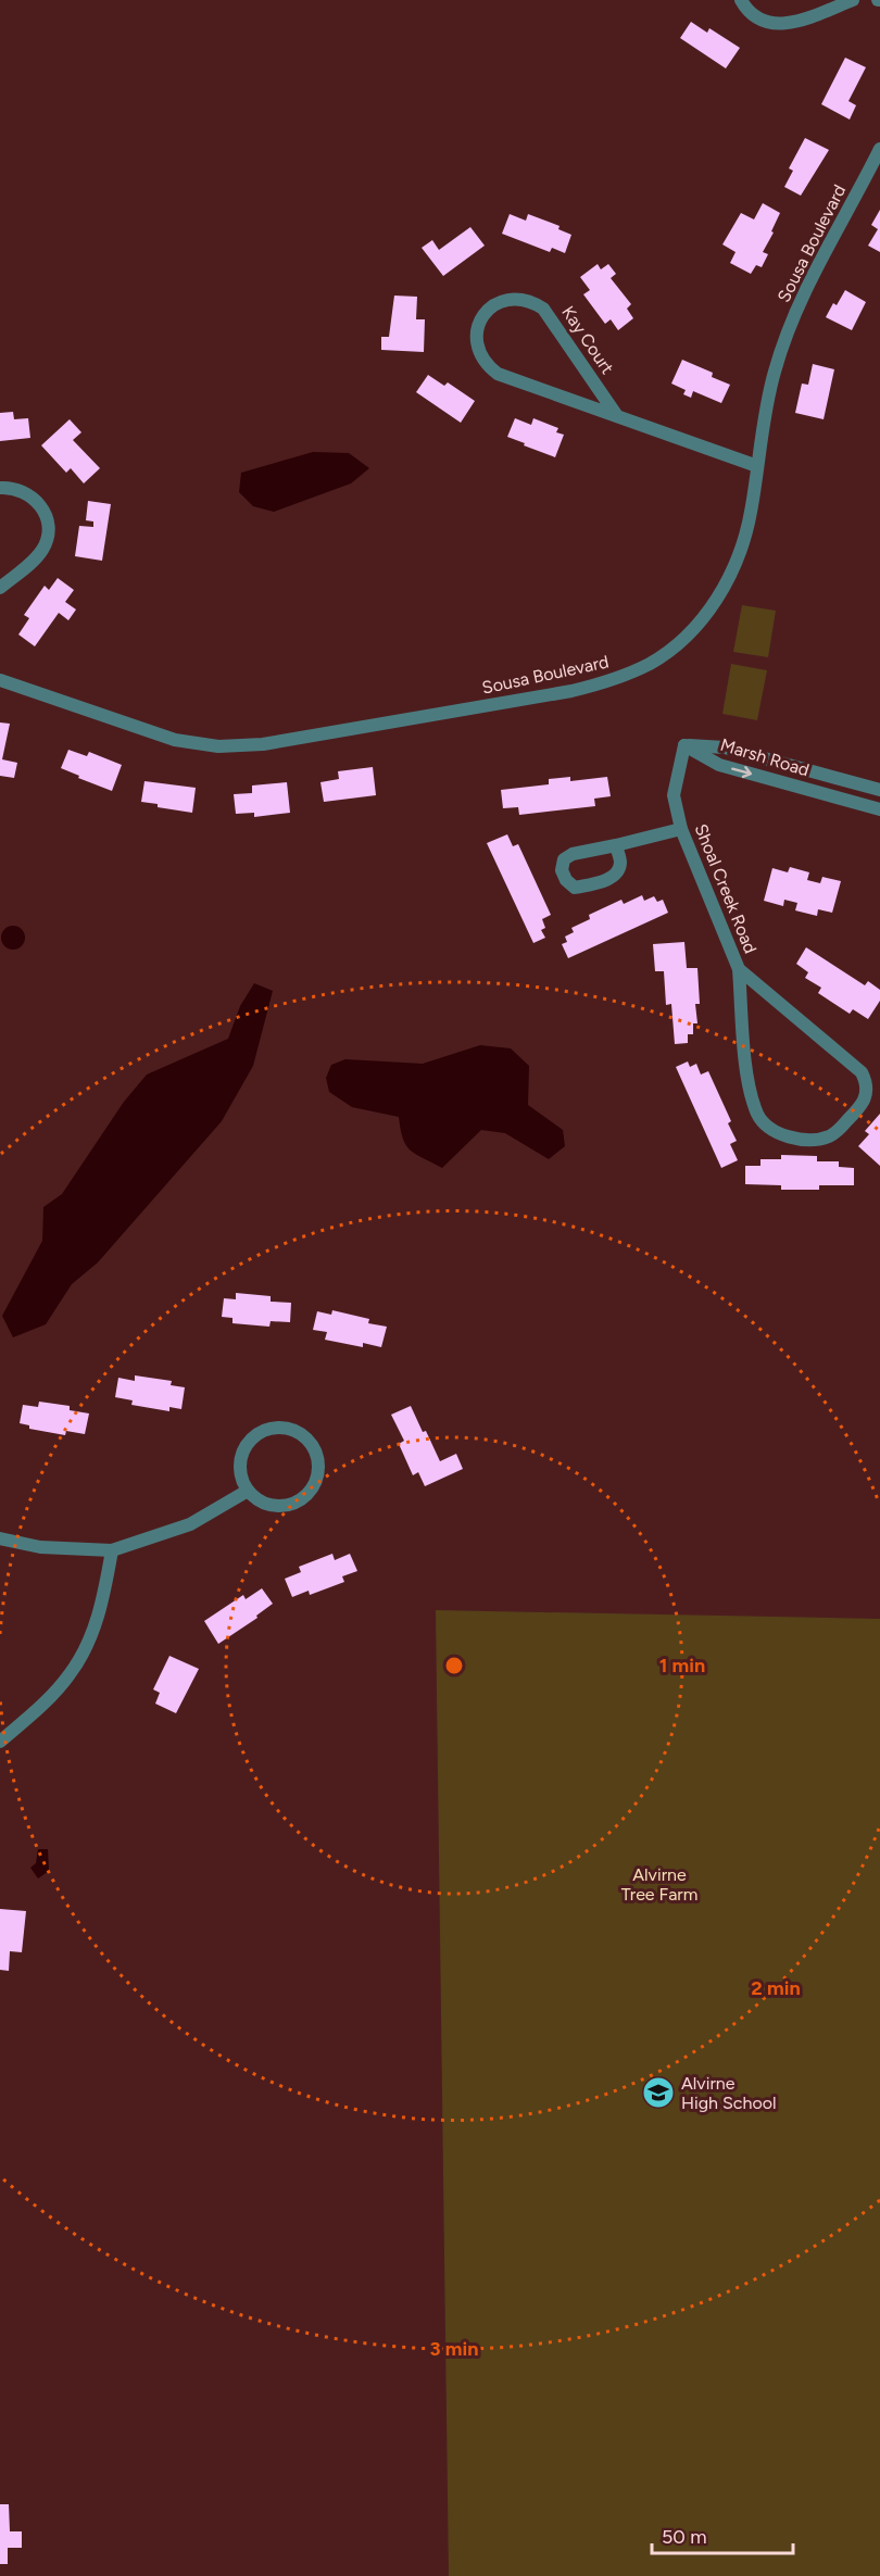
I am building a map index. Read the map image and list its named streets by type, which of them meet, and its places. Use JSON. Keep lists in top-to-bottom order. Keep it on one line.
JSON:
{"streets":{"street":["Sousa Boulevard","Kay Court","Marsh Road","Shoal Creek Road"]},"crossings":[["Sousa Boulevard","Kay Court"],["Marsh Road","Shoal Creek Road"]],"parks":["Alvirne Tree Farm"],"places":{"school or university":["Alvirne High School"]},"scale_bar":"50 m","rings":["1 min","2 min","3 min"]}
